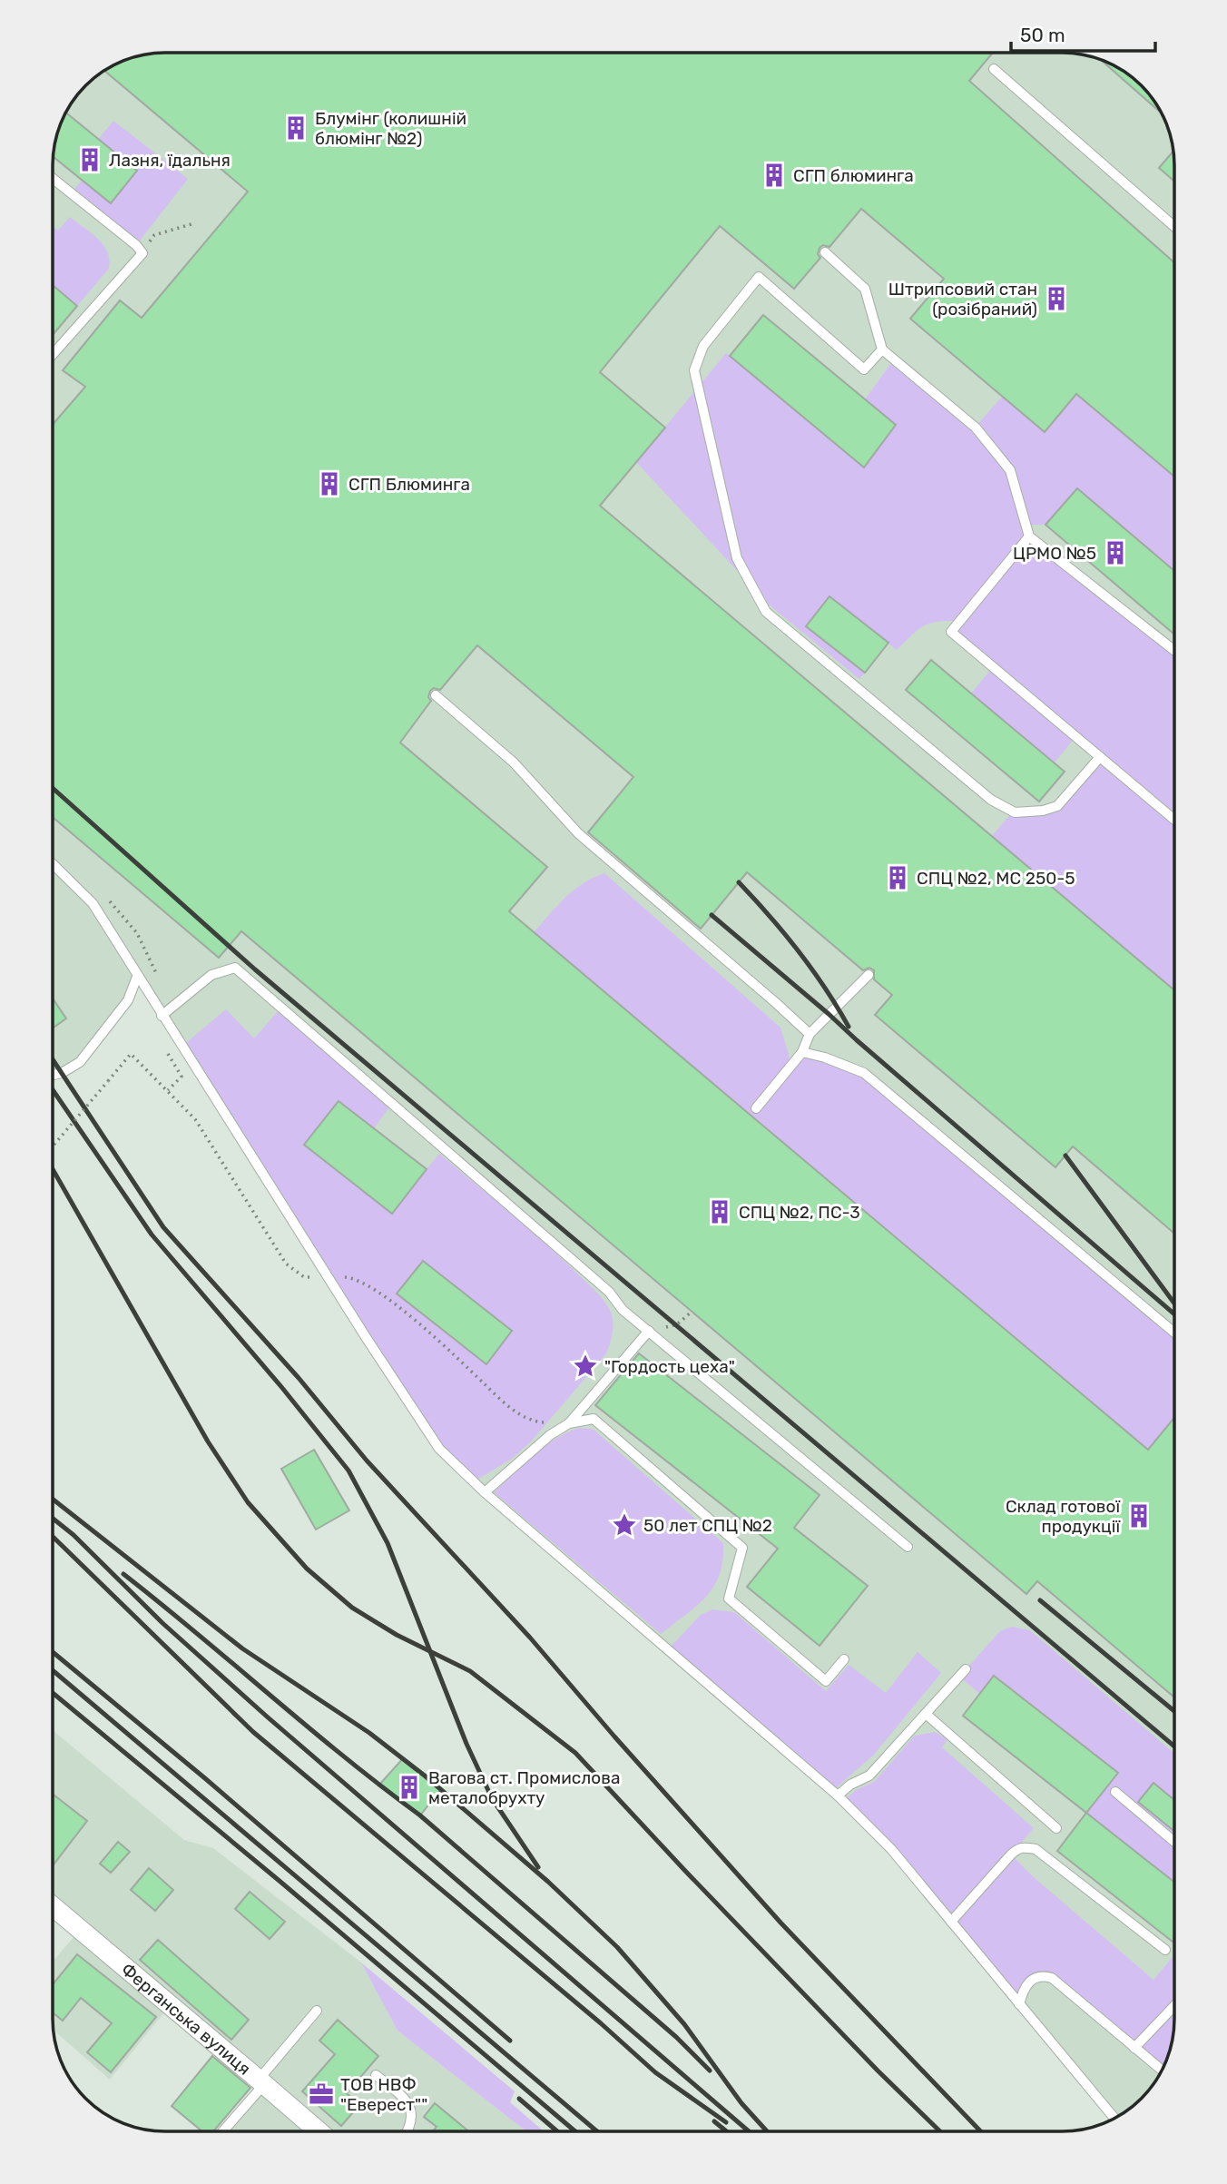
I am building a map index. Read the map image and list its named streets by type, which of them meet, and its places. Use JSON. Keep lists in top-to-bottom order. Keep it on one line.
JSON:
{"streets":{"street":["Ферганська вулиця"]},"places":{"building":["Блумінг (колишній блюмінг №2)","Лазня, їдальня","СГП блюминга","Штрипсовий стан (розібраний)","СГП Блюминга","ЦРМО №5","СПЦ №2, МС 250-5","СПЦ №2, ПС-3","Склад готової продукції","Вагова ст. Промислова металобрухту"],"place":["\"Гордость цеха\"","50 лет СПЦ №2"],"office":["ТОВ НВФ \"Еверест\"\""]},"scale_bar":"50 m"}
